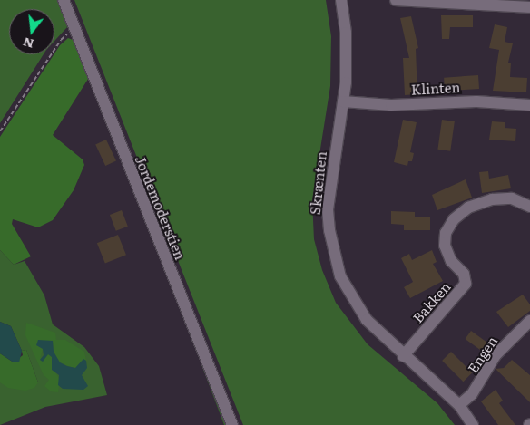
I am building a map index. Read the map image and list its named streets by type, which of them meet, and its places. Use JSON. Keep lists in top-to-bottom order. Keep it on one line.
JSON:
{"streets":{"street":["Klinten","Skrænten","Jordemoderstien","Bakken","Engen"]},"crossings":[["Klinten","Skrænten"],["Skrænten","Bakken"],["Skrænten","Engen"]],"north":"bottom"}
